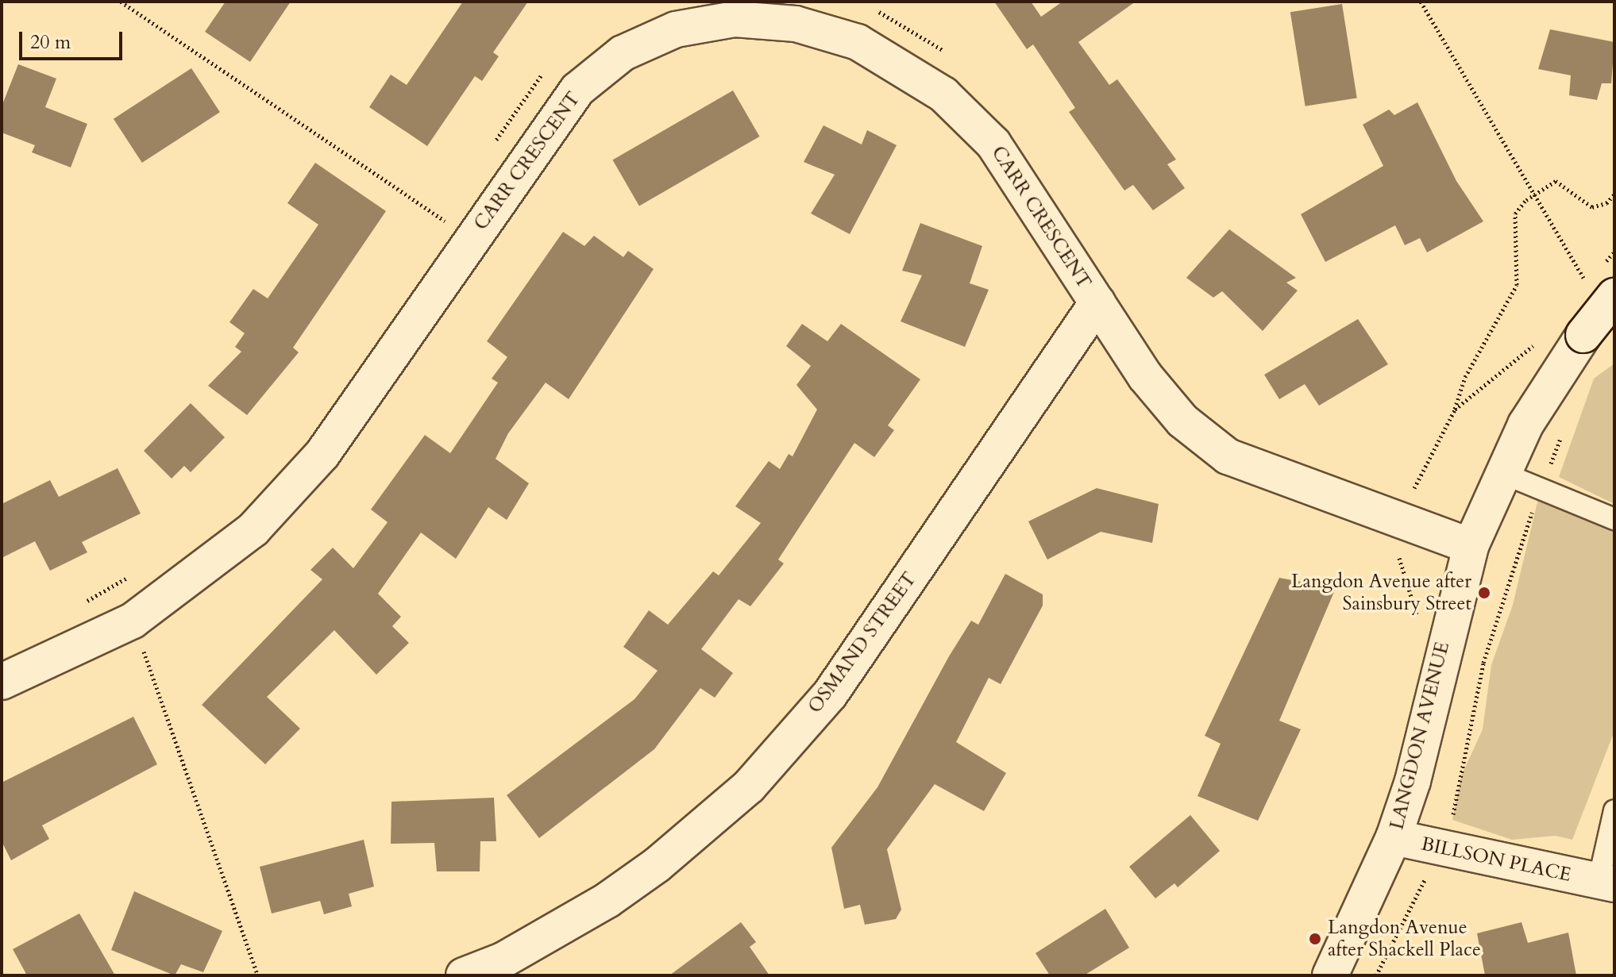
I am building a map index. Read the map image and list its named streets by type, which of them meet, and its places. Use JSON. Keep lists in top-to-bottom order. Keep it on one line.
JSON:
{"streets":{"street":["CARR CRESCENT","OSMAND STREET","LANGDON AVENUE","BILLSON PLACE"]},"crossings":[["CARR CRESCENT","OSMAND STREET"],["CARR CRESCENT","LANGDON AVENUE"],["LANGDON AVENUE","BILLSON PLACE"]],"places":["Langdon Avenue after Sainsbury Street","Langdon Avenue after Shackell Place"],"scale_bar":"20 m"}
